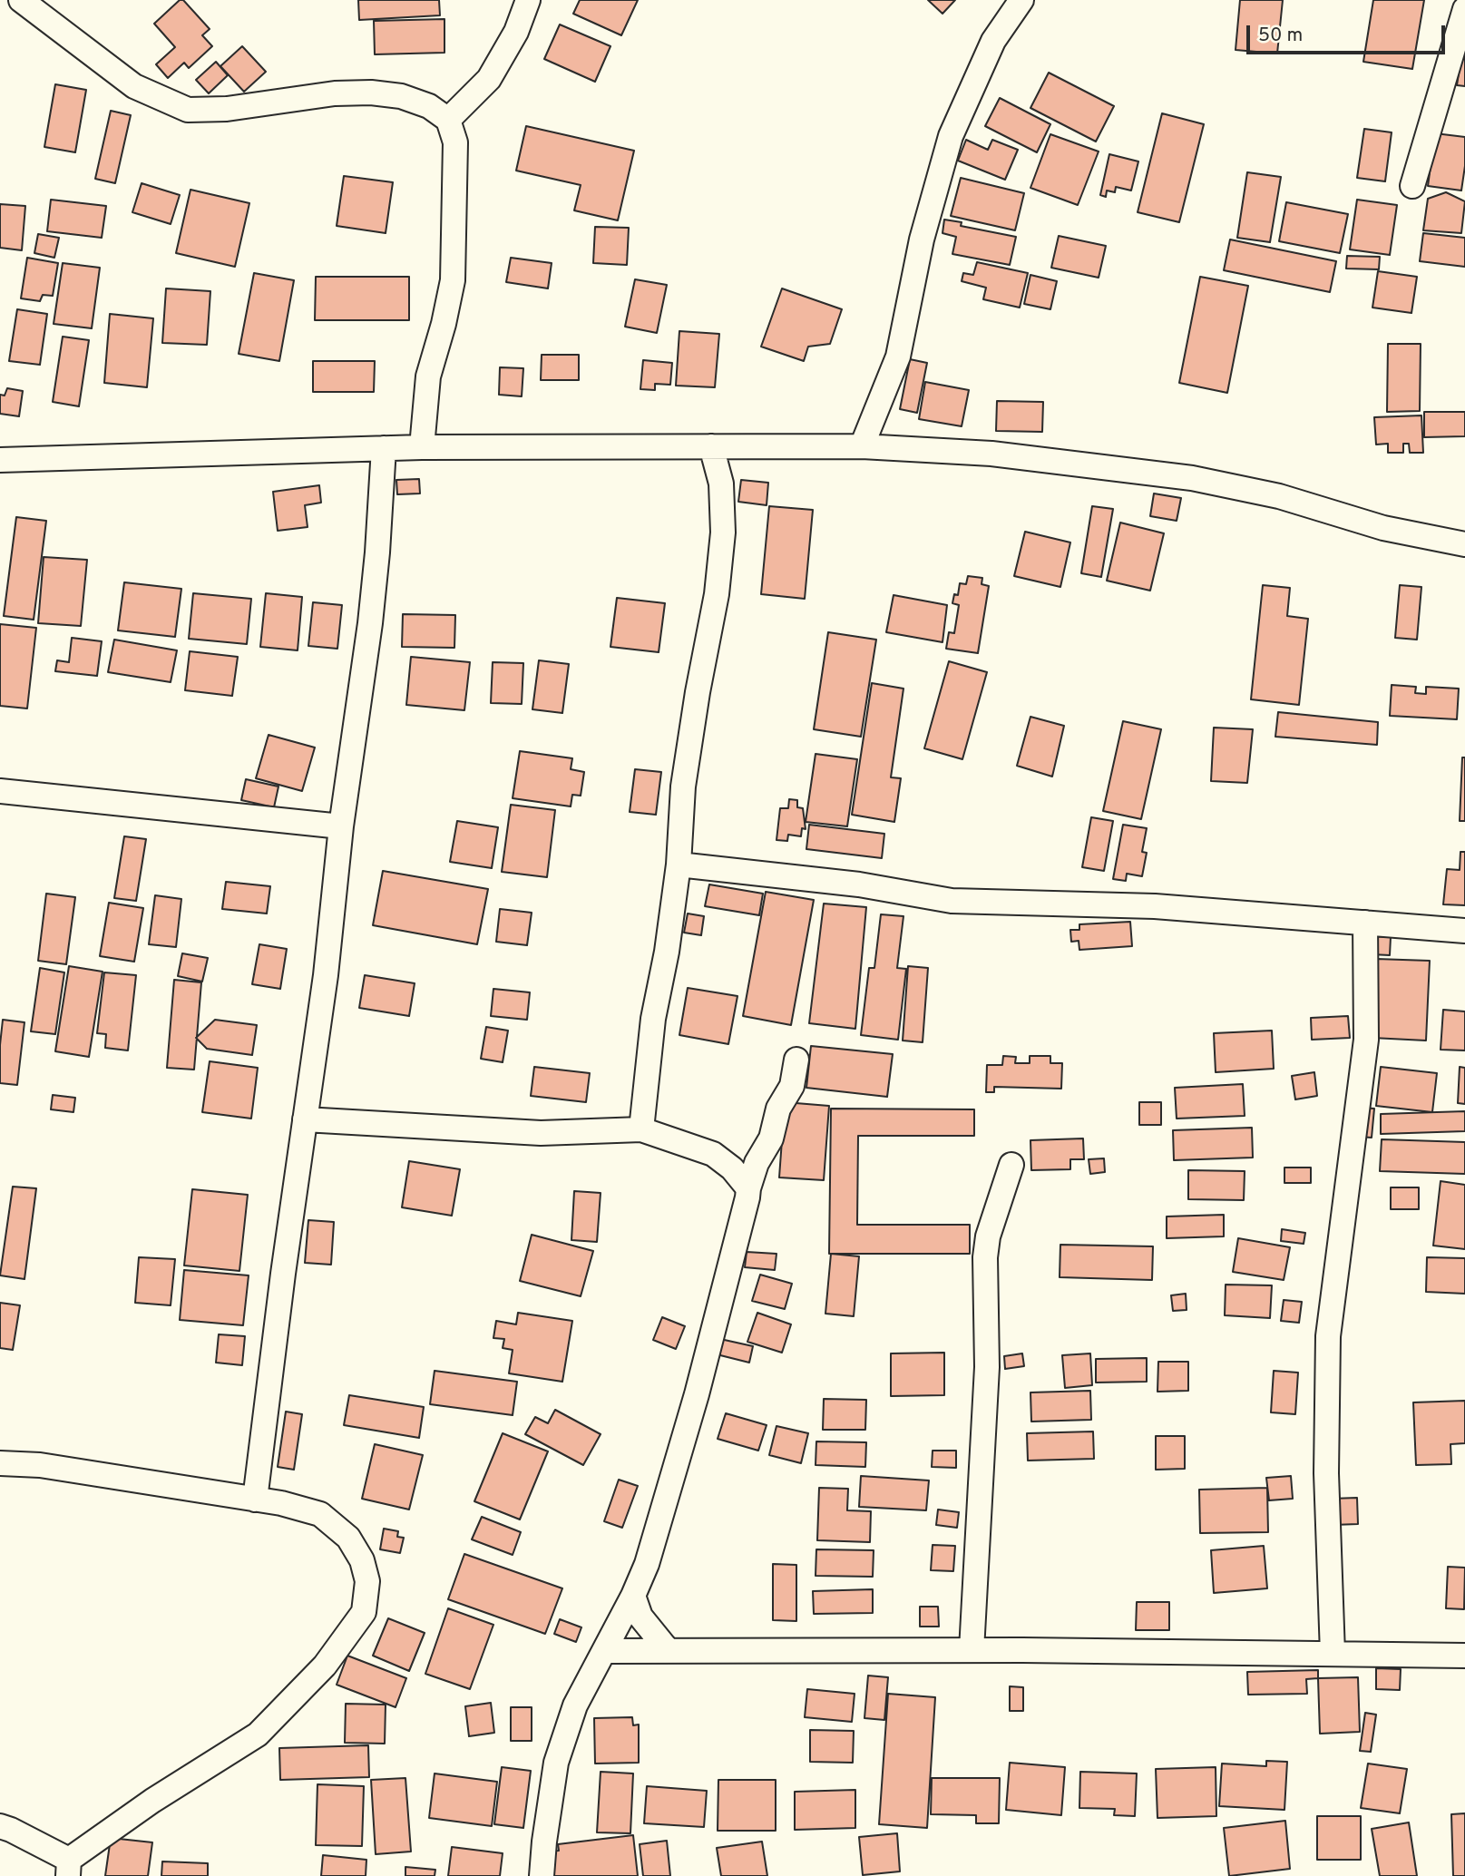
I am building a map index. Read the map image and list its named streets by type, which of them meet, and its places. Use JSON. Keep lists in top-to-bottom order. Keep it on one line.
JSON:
{"scale_bar":"50 m"}
